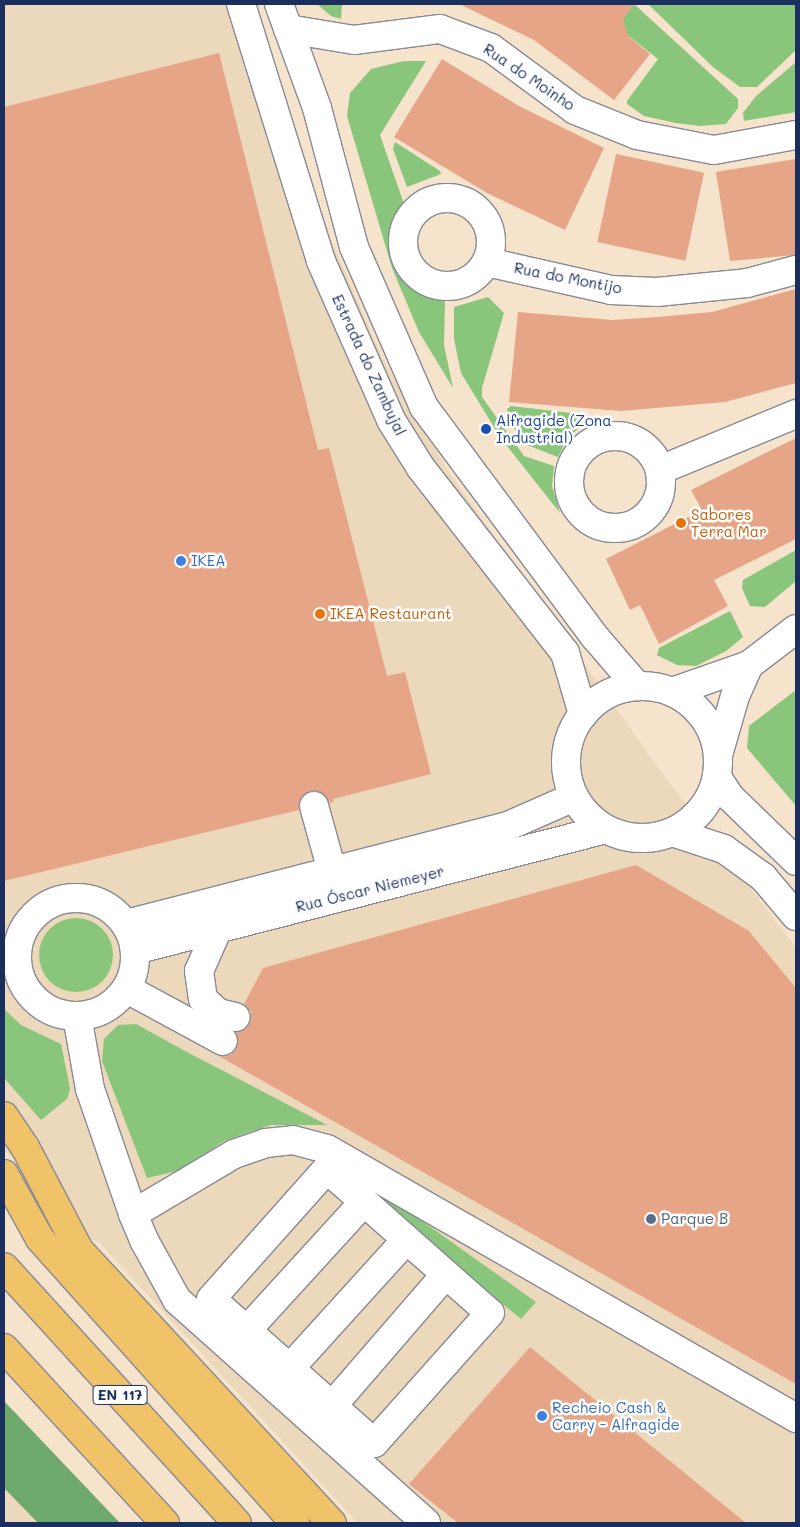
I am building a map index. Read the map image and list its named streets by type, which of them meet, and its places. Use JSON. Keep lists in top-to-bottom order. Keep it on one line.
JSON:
{"streets":{"highway":["EN 117"],"street":["Rua do Moinho","Rua do Montijo","Estrada do Zambujal","Rua Óscar Niemeyer"]},"crossings":[["Estrada do Zambujal","Rua Óscar Niemeyer"]],"places":["Alfragide (Zona Industrial)","Sabores Terra Mar","IKEA","IKEA Restaurant","Parque B","Recheio Cash & Carry - Alfragide"]}
